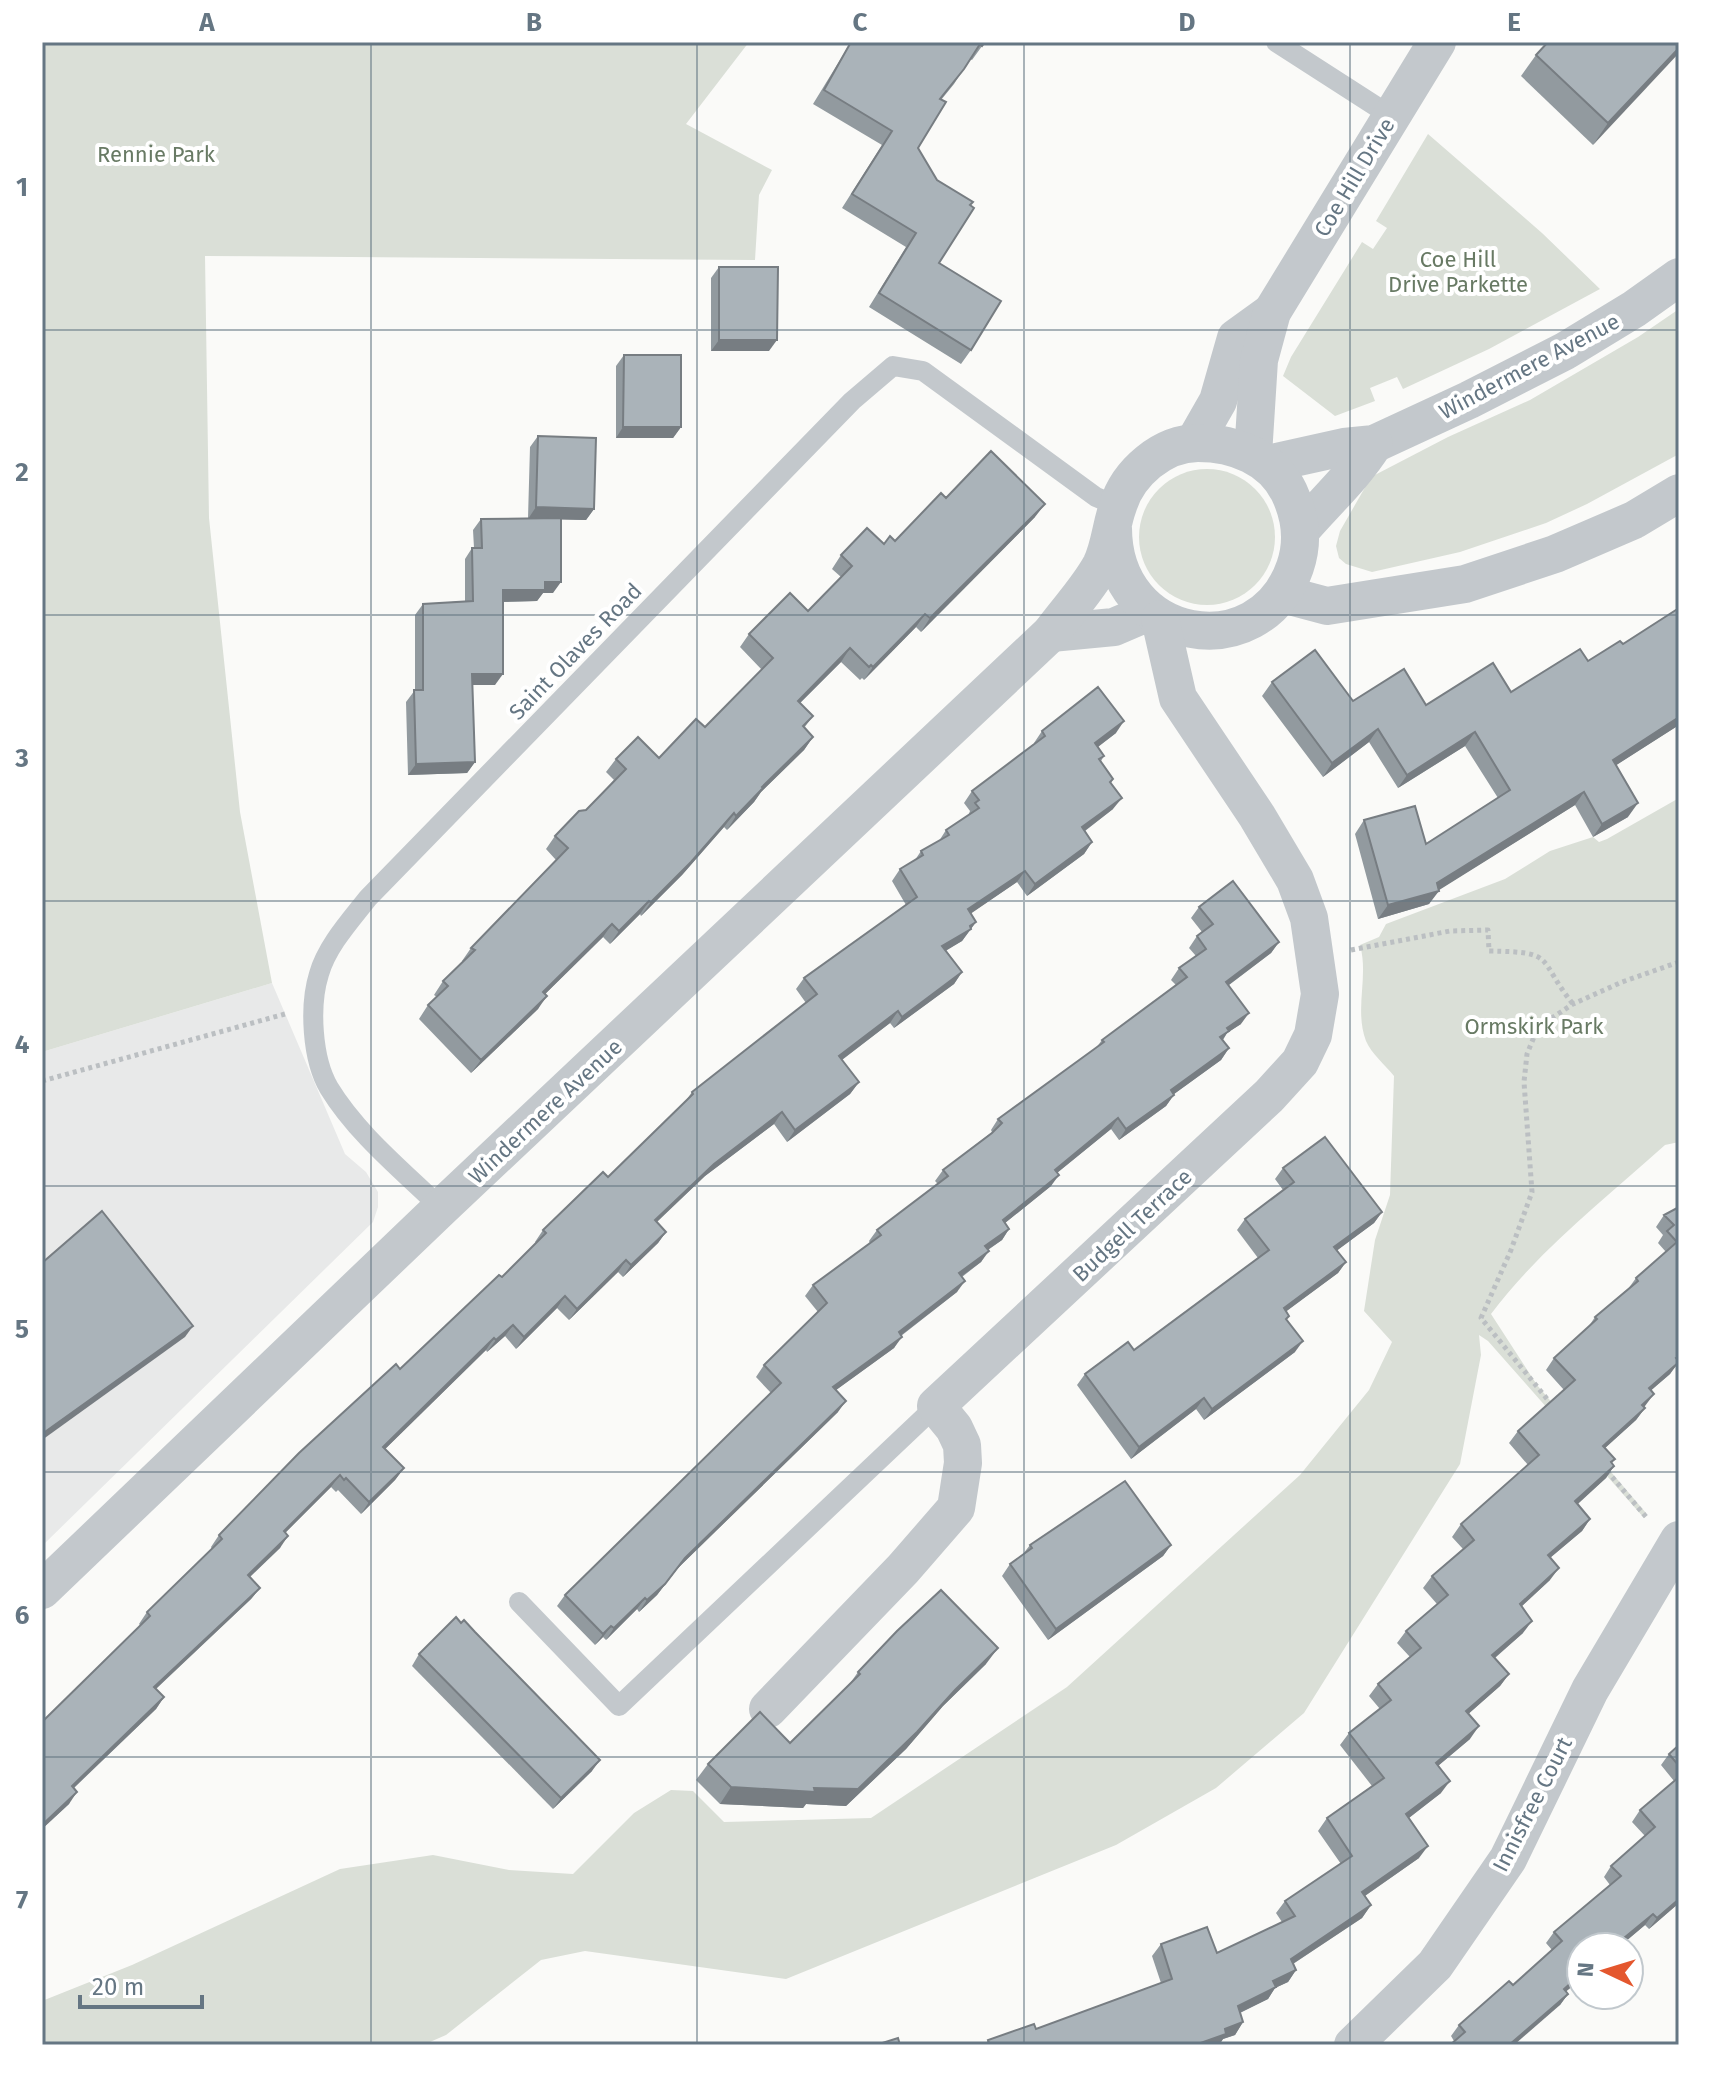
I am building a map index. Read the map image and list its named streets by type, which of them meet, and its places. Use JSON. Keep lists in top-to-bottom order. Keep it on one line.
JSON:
{"streets":{"street":["Coe Hill Drive","Windermere Avenue","Budgell Terrace","Innisfree Court"],"lane":["Saint Olaves Road"]},"crossings":[["Coe Hill Drive","Windermere Avenue"],["Coe Hill Drive","Saint Olaves Road"],["Coe Hill Drive","Budgell Terrace"],["Windermere Avenue","Saint Olaves Road"],["Windermere Avenue","Budgell Terrace"],["Saint Olaves Road","Budgell Terrace"]],"parks":["Rennie Park","Coe Hill Drive Parkette","Ormskirk Park"],"scale_bar":"20 m","north":"left","grid":{"columns":["A","B","C","D","E"],"rows":["1","2","3","4","5","6","7"]}}
